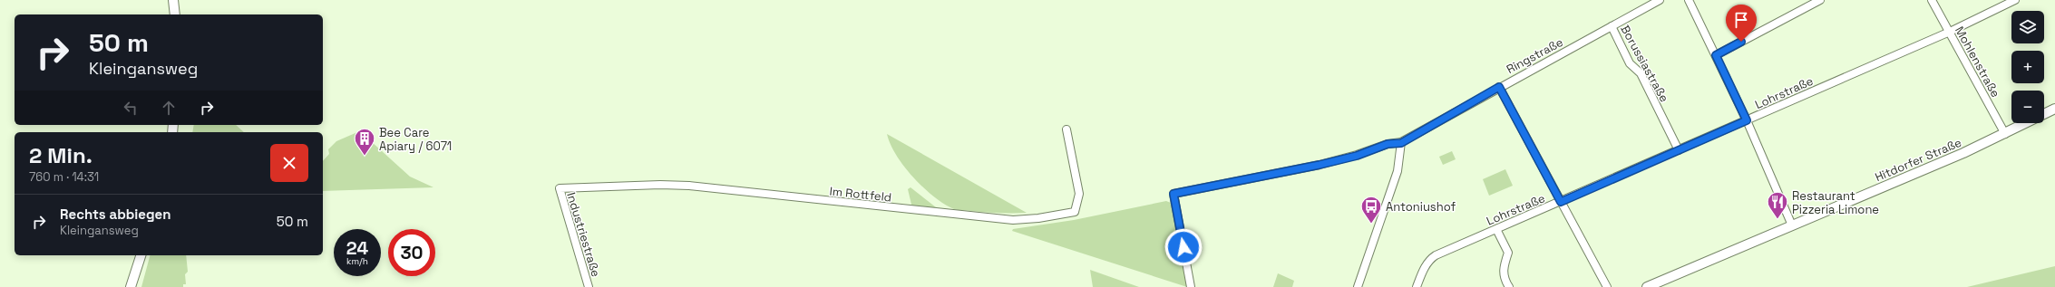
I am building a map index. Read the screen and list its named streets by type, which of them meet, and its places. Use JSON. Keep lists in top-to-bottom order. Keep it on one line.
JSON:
{"streets":{"street":["Ringstraße","Mohlenstraße","Borussiastraße","Lohrstraße","Hitdorfer Straße","Im Rottfeld","Industriestraße"]},"crossings":[["Ringstraße","Borussiastraße"],["Mohlenstraße","Lohrstraße"],["Mohlenstraße","Hitdorfer Straße"],["Borussiastraße","Lohrstraße"],["Im Rottfeld","Industriestraße"]],"places":{"building":["Bee Care Apiary / 6071"],"restaurant":["Restaurant Pizzeria Limone"],"bus stop":["Antoniushof"]},"page":{"map_buttons":["+","−"],"turn":["50 m","Kleingansweg"],"heading":["2 Min.","760 m · 14:31"],"list":[{"name":"Rechts abbiegen","note":"Kleingansweg","value":"50 m"}],"speed":"24 km/h","limit":"30"}}
